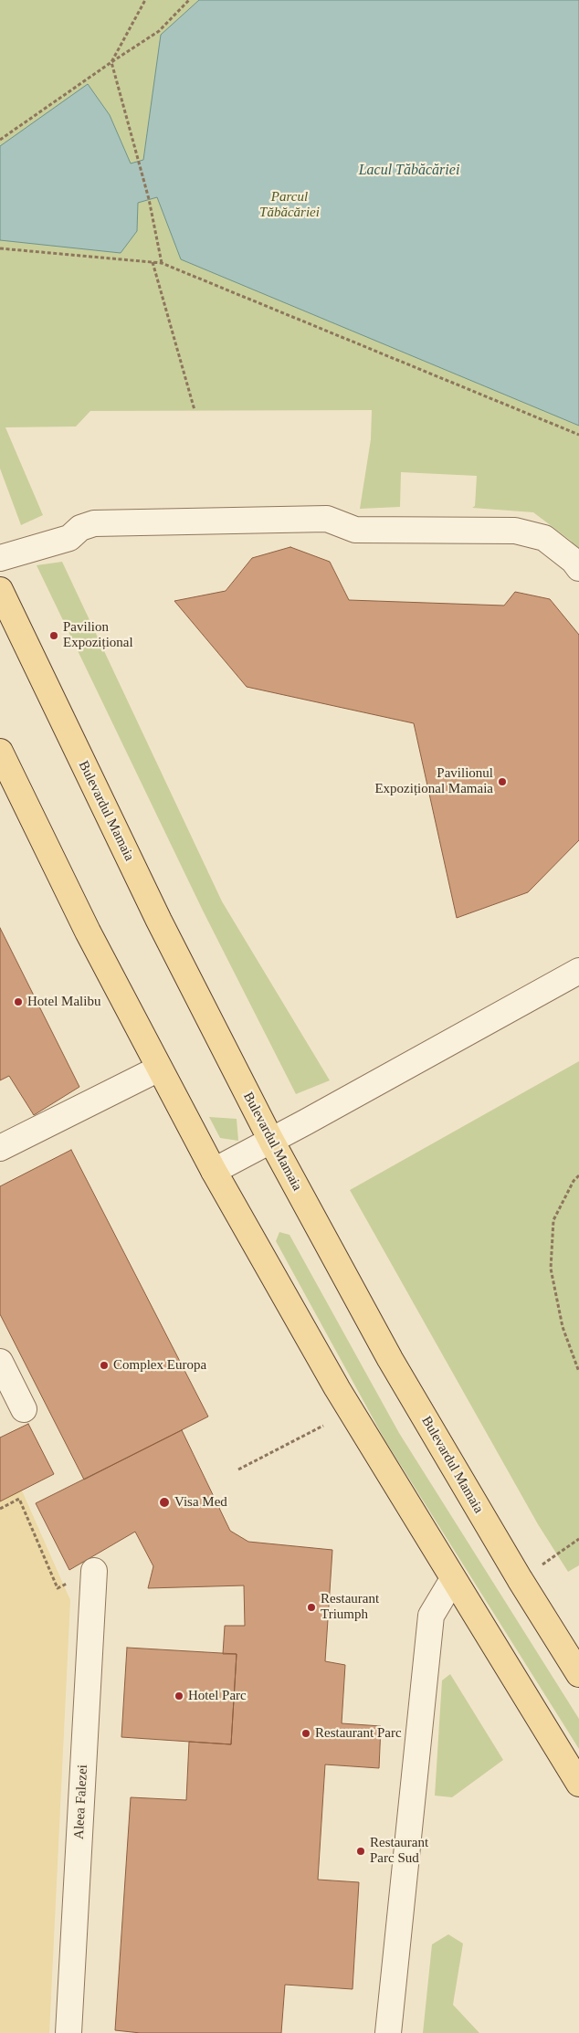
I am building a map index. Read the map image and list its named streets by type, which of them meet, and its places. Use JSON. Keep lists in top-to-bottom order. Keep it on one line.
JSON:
{"streets":{"main road":["Bulevardul Mamaia"],"street":["Aleea Falezei"]},"water":["Lacul Tăbăcăriei"],"parks":["Parcul Tăbăcăriei"],"places":["Pavilion Expozițional","Pavilionul Expozițional Mamaia","Hotel Malibu","Complex Europa","Visa Med","Restaurant Triumph","Hotel Parc","Restaurant Parc","Restaurant Parc Sud"]}
